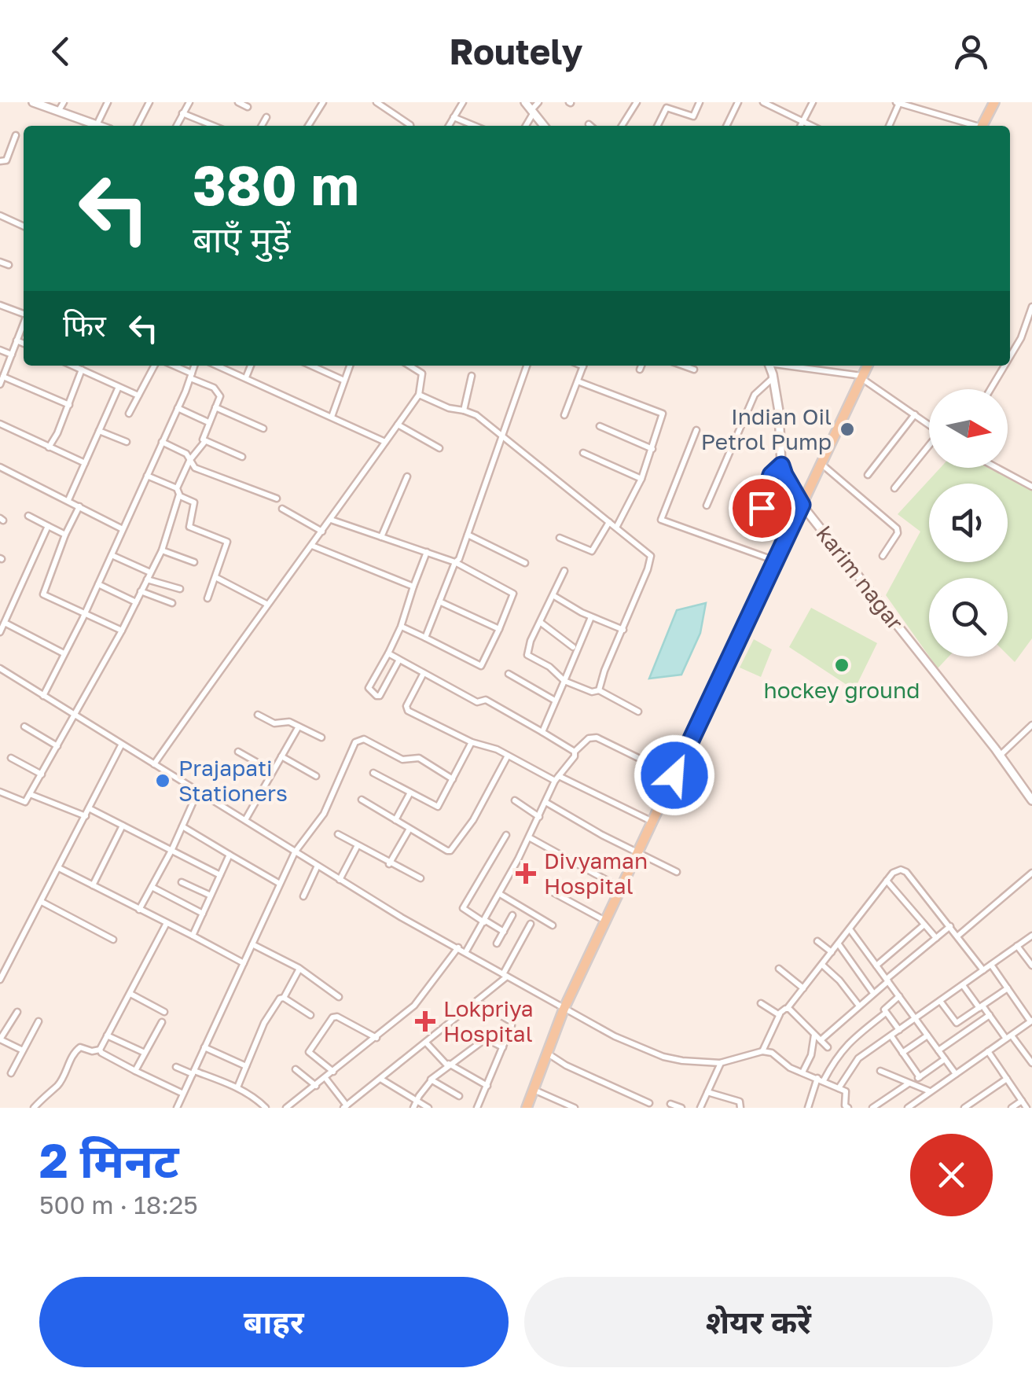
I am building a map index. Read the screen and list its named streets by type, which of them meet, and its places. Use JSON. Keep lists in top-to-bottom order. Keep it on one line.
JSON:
{"streets":{"street":["karim nagar"]},"places":{"other":["Indian Oil Petrol Pump","hockey ground","Prajapati Stationers"],"health":["Divyaman Hospital","Lokpriya Hospital"]},"north":"right","page":{"header":"Routely","turn":["380 m","बाएँ मुड़ें"],"then":"फिर","heading":["2 मिनट","500 m · 18:25"],"buttons":["बाहर","शेयर करें"]}}
